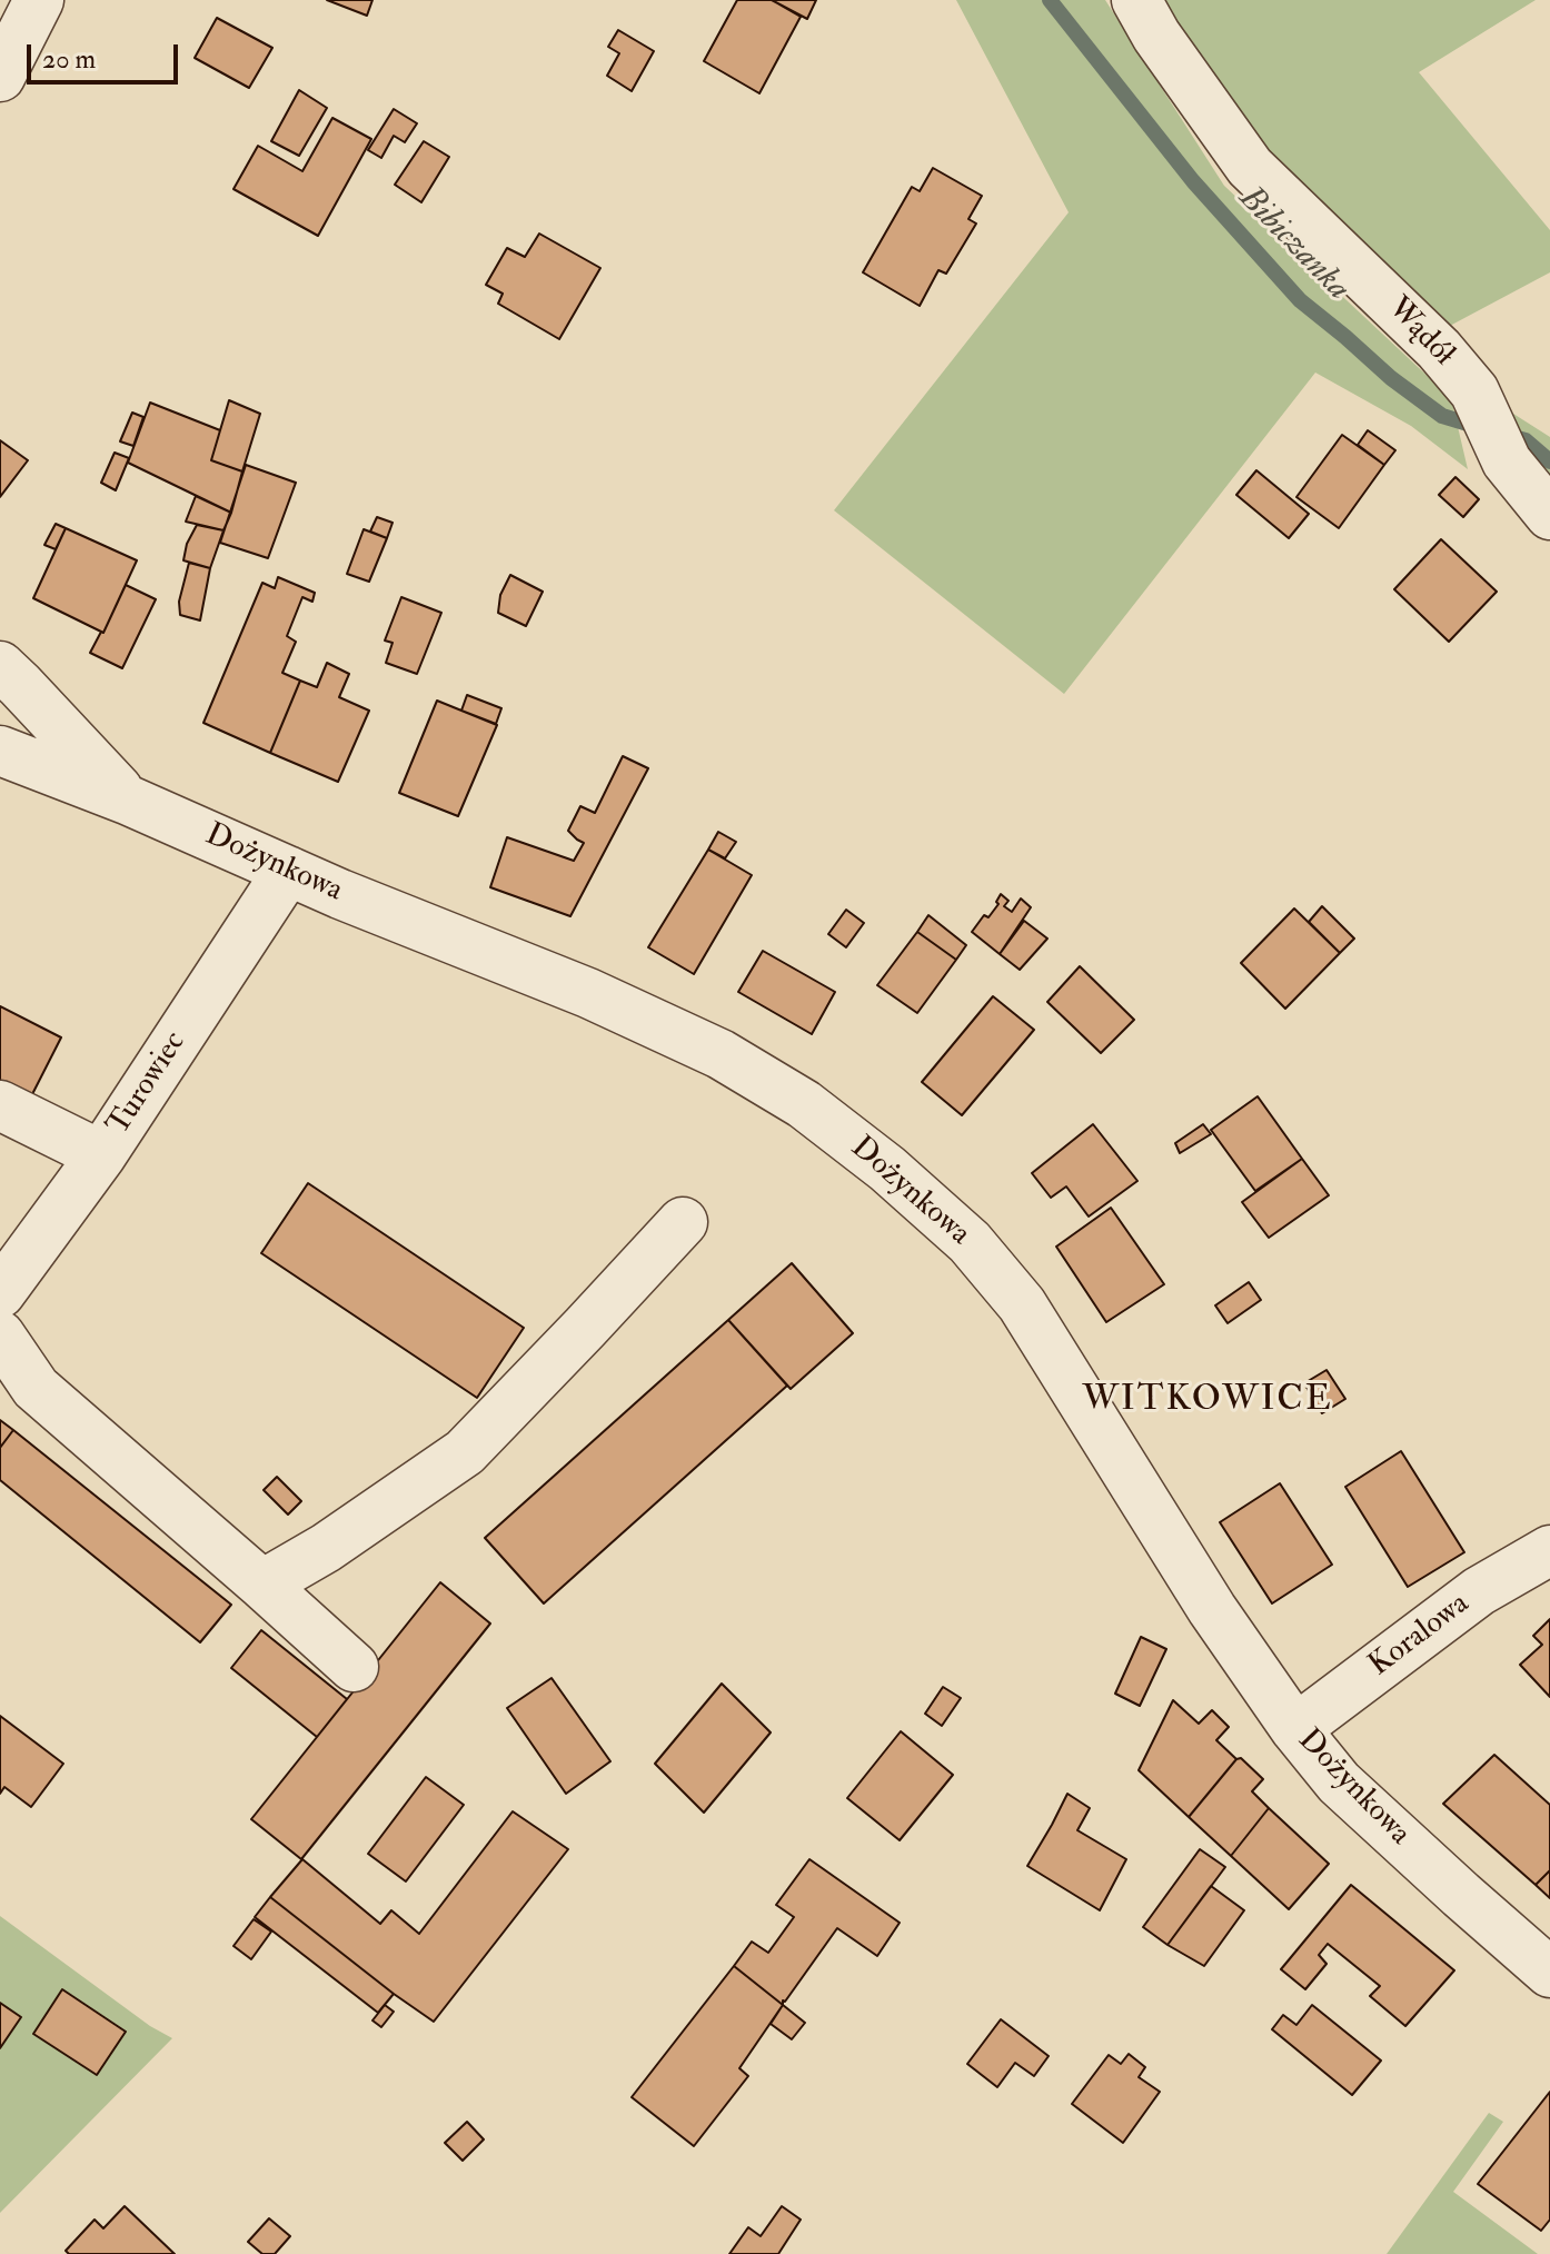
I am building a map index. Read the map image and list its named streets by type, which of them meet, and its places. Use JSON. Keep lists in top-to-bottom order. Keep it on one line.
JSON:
{"streets":{"street":["Wądół","Dożynkowa","Turowiec","Koralowa"]},"crossings":[["Dożynkowa","Turowiec"],["Dożynkowa","Koralowa"]],"districts":["WITKOWICE"],"water":["Bibiczanka"],"scale_bar":"20 m"}
